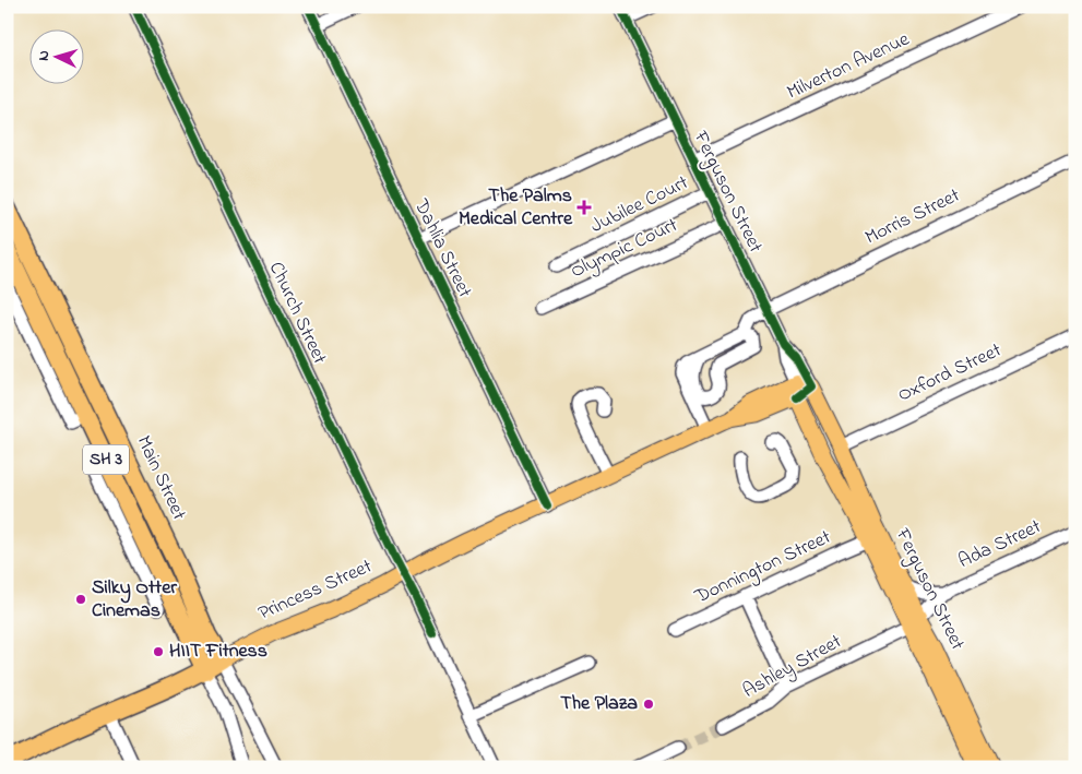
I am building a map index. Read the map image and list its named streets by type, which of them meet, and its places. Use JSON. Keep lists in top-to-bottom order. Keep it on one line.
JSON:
{"streets":{"highway":["SH 3","Main Street","Princess Street"],"main road":["Ferguson Street"],"street":["Milverton Avenue","Jubilee Court","Morris Street","Dahlia Street","Olympic Court","Church Street","Oxford Street","Ada Street","Donnington Street","Ashley Street"]},"crossings":[["Milverton Avenue","Ferguson Street"],["Ferguson Street","Jubilee Court"],["Ferguson Street","Morris Street"],["Ferguson Street","Olympic Court"],["Ferguson Street","Oxford Street"],["Ferguson Street","Ada Street"],["Ferguson Street","Donnington Street"],["Ferguson Street","Princess Street"],["Ferguson Street","Ashley Street"],["Dahlia Street","Princess Street"],["Church Street","Princess Street"],["SH 3","Princess Street"],["Main Street","Princess Street"],["Ada Street","Ashley Street"]],"places":{"health":["The Palms Medical Centre"],"other":["Silky Otter Cinemas","HIIT Fitness","The Plaza"]},"north":"left"}
